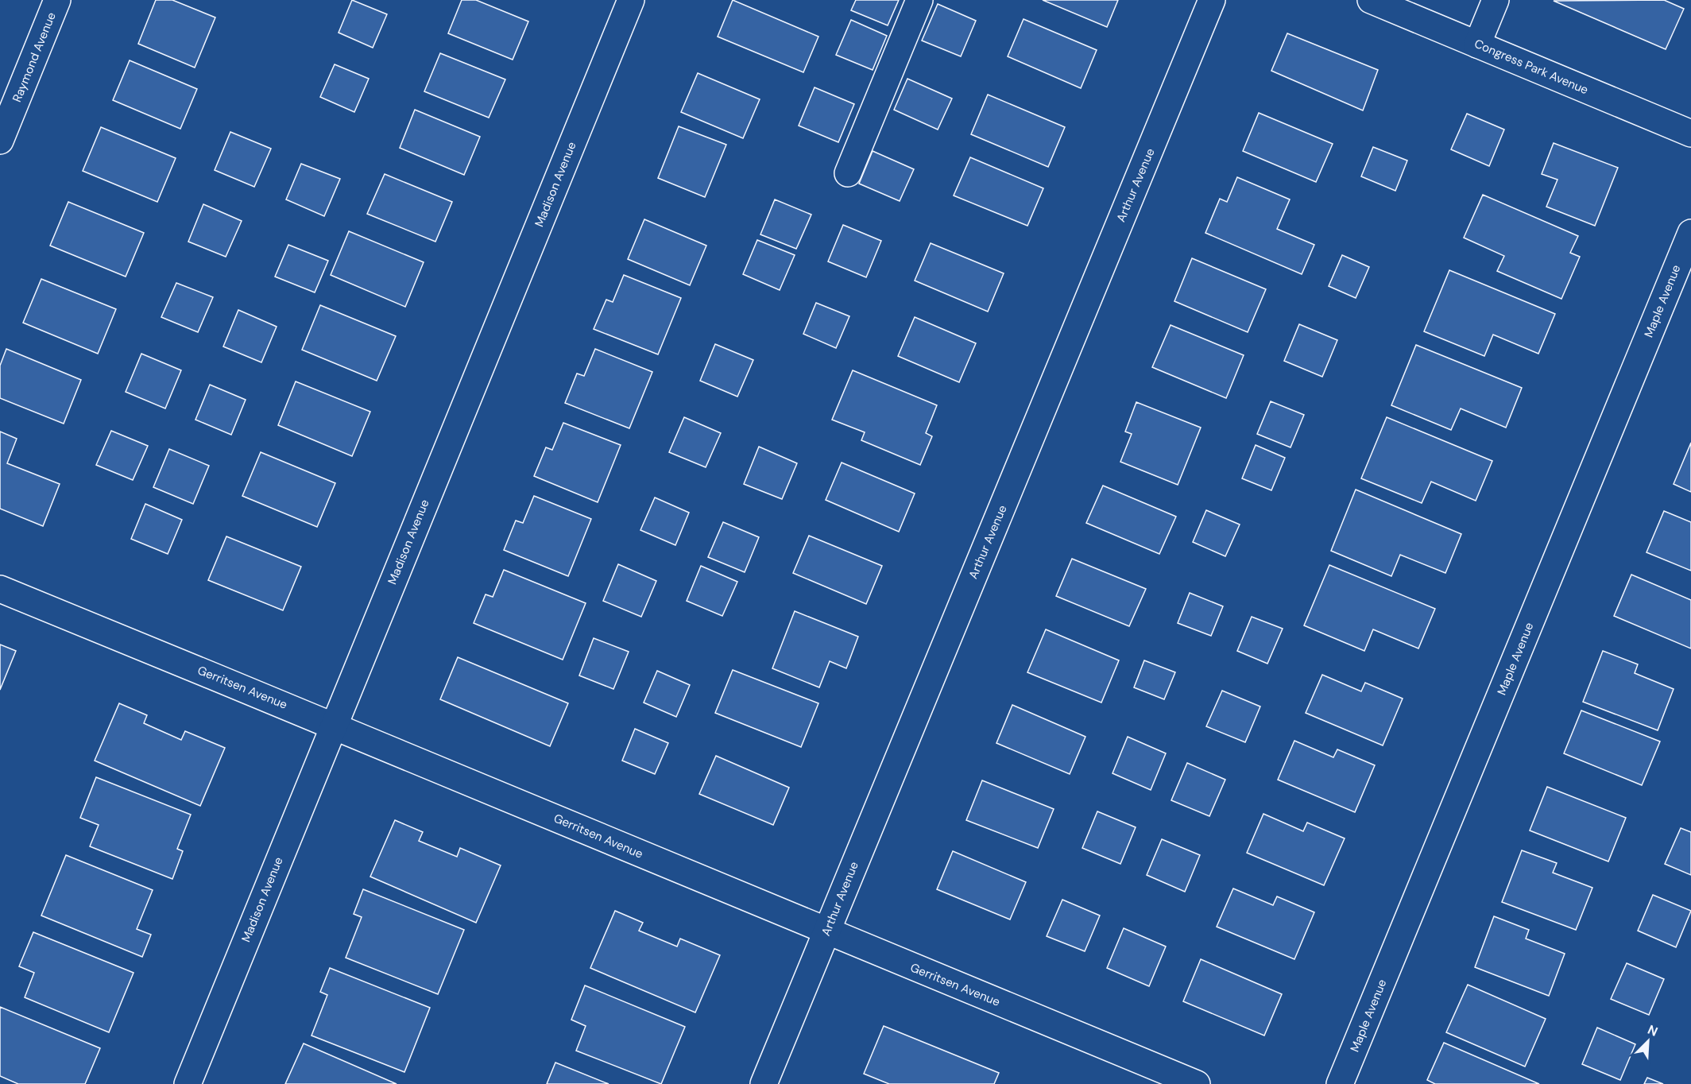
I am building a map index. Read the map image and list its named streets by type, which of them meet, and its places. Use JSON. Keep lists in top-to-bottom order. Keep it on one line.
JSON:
{"streets":{"street":["Raymond Avenue","Congress Park Avenue","Madison Avenue","Arthur Avenue","Maple Avenue","Gerritsen Avenue"]},"crossings":[["Madison Avenue","Gerritsen Avenue"],["Arthur Avenue","Gerritsen Avenue"]],"north":"top right"}
